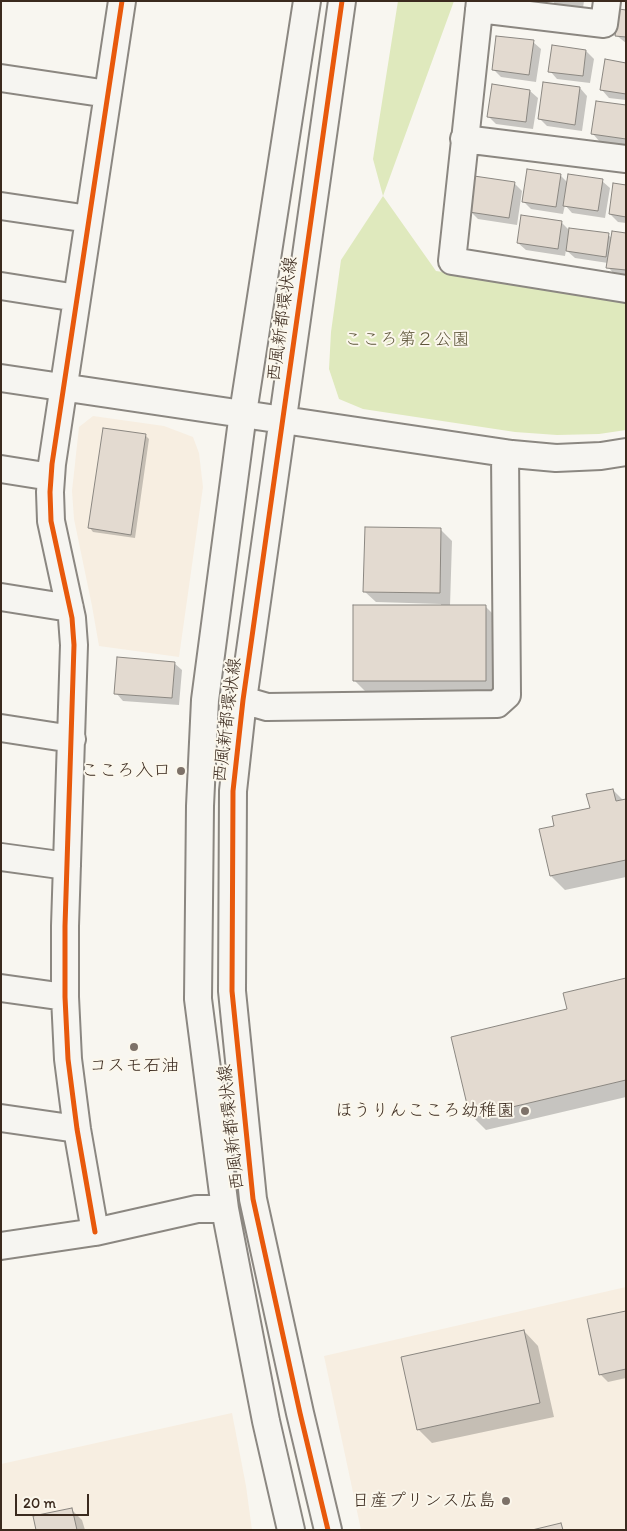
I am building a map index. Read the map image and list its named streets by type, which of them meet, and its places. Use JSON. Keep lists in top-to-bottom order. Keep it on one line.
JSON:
{"streets":{"street":["西風新都環状線"]},"parks":["こころ第２公園"],"places":["こころ入口","コスモ石油","ほうりんこころ幼稚園","日産プリンス広島"],"scale_bar":"20 m"}
